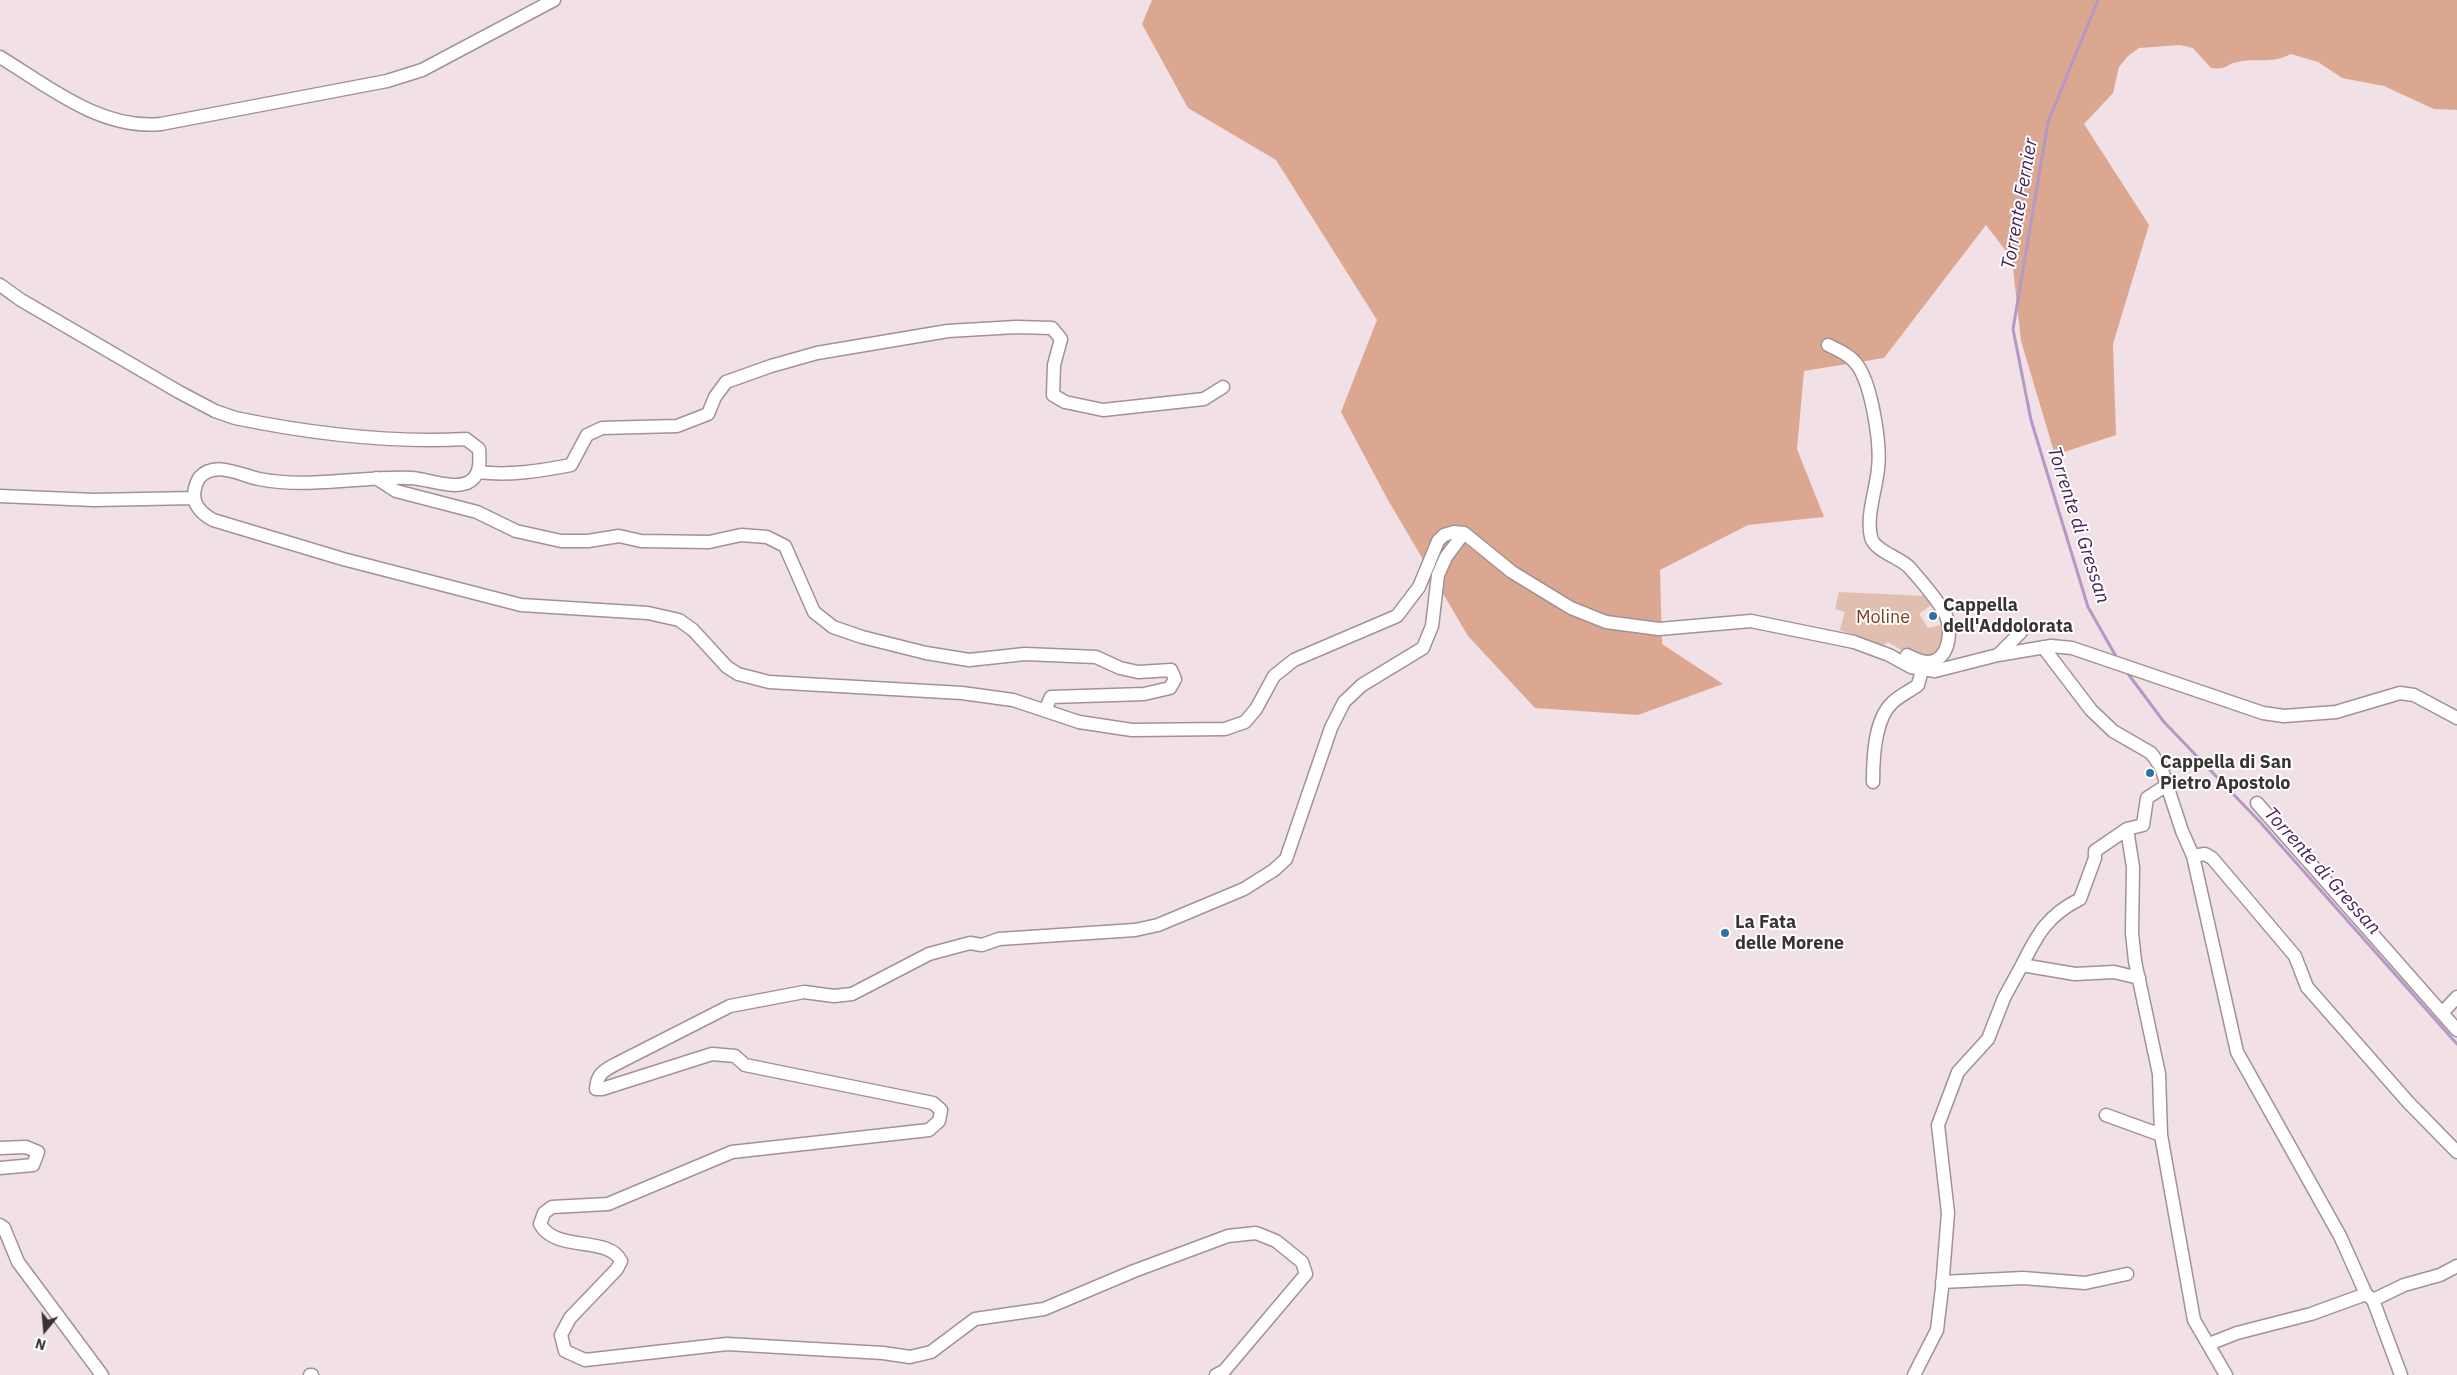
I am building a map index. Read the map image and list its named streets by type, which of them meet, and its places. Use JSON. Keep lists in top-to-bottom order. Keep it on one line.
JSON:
{"water":["Torrente Fernier","Torrente di Gressan"],"parks":["Moline"],"places":["Cappella dell'Addolorata","Cappella di San Pietro Apostolo","La Fata delle Morene"],"north":"bottom"}
